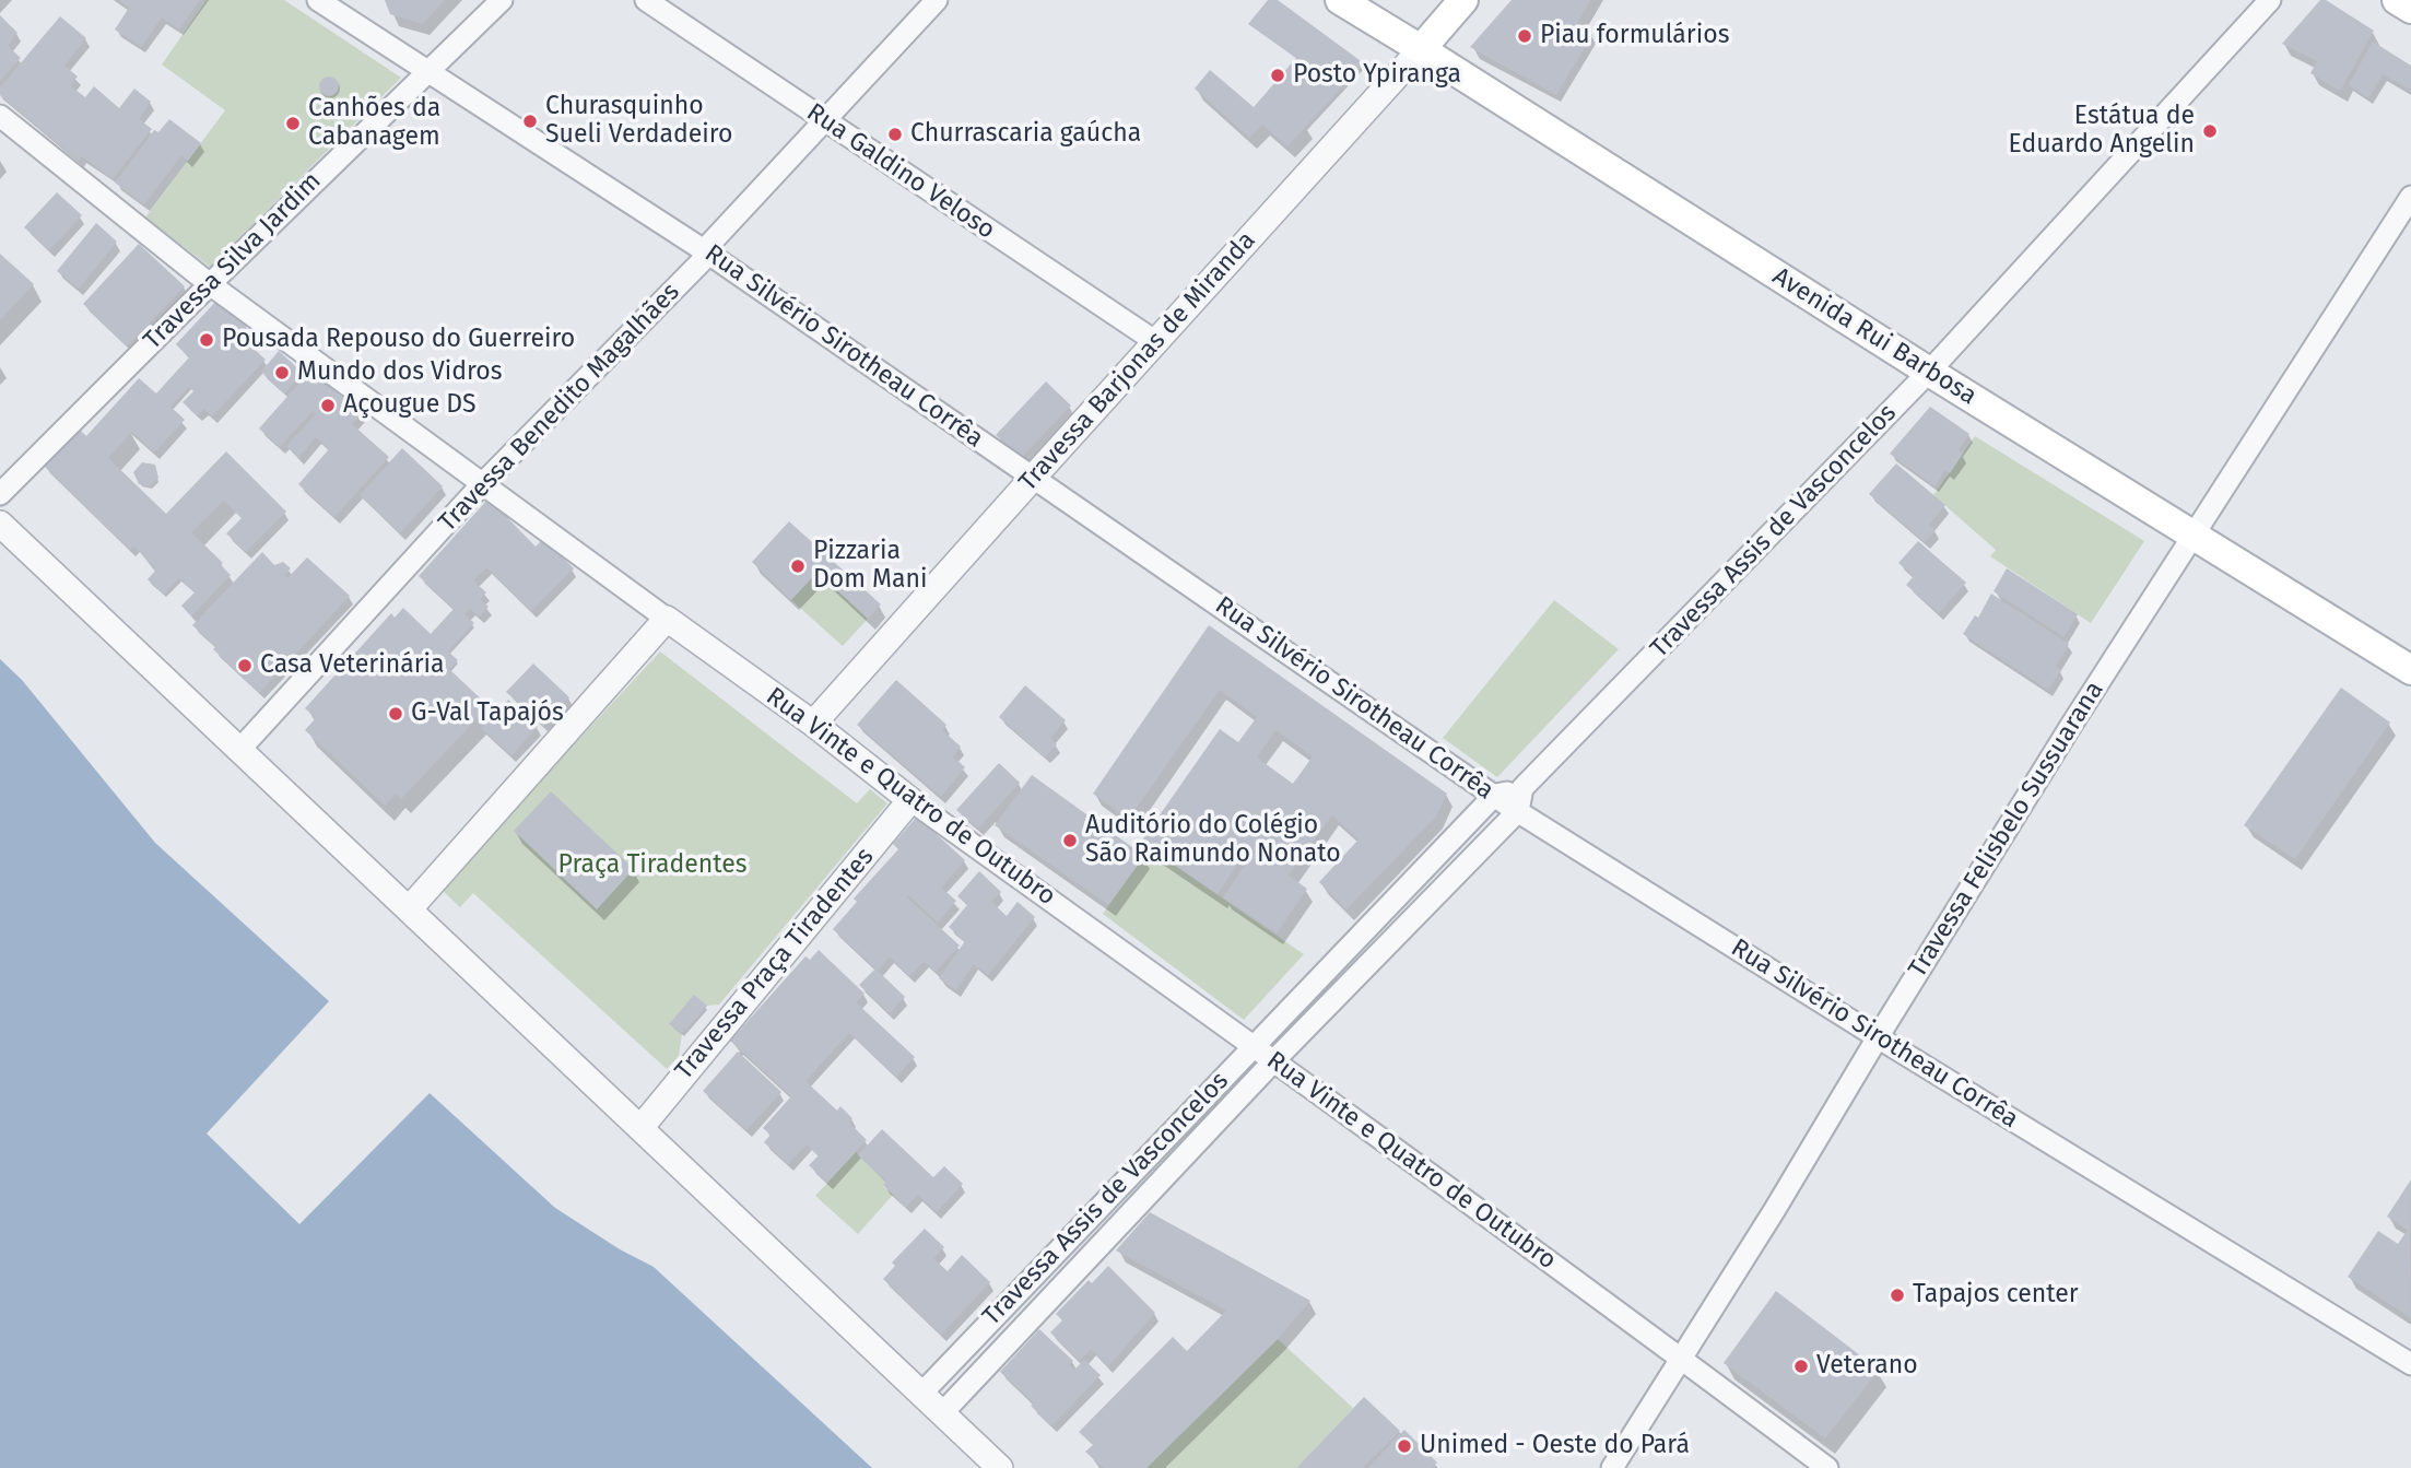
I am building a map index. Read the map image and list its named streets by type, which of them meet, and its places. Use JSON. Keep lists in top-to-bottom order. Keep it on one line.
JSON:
{"streets":{"main road":["Avenida Rui Barbosa","Travessa Barjonas de Miranda"],"street":["Rua Galdino Veloso","Travessa Silva Jardim","Rua Silvério Sirotheau Corrêa","Travessa Benedito Magalhães","Travessa Assis de Vasconcelos","Rua Vinte e Quatro de Outubro","Travessa Felisbelo Sussuarana","Travessa Praça Tiradentes"]},"crossings":[["Rua Galdino Veloso","Travessa Barjonas de Miranda"],["Rua Galdino Veloso","Travessa Benedito Magalhães"],["Travessa Silva Jardim","Rua Silvério Sirotheau Corrêa"],["Travessa Silva Jardim","Rua Vinte e Quatro de Outubro"],["Avenida Rui Barbosa","Travessa Barjonas de Miranda"],["Avenida Rui Barbosa","Travessa Assis de Vasconcelos"],["Avenida Rui Barbosa","Travessa Felisbelo Sussuarana"],["Rua Silvério Sirotheau Corrêa","Travessa Barjonas de Miranda"],["Rua Silvério Sirotheau Corrêa","Travessa Benedito Magalhães"],["Rua Silvério Sirotheau Corrêa","Travessa Assis de Vasconcelos"],["Rua Silvério Sirotheau Corrêa","Travessa Felisbelo Sussuarana"],["Travessa Barjonas de Miranda","Rua Vinte e Quatro de Outubro"],["Travessa Benedito Magalhães","Rua Vinte e Quatro de Outubro"],["Travessa Assis de Vasconcelos","Rua Vinte e Quatro de Outubro"],["Rua Vinte e Quatro de Outubro","Travessa Felisbelo Sussuarana"],["Rua Vinte e Quatro de Outubro","Travessa Praça Tiradentes"]],"parks":["Praça Tiradentes"],"places":["Piau formulários","Posto Ypiranga","Churasquinho Sueli Verdadeiro","Canhões da Cabanagem","Estátua de Eduardo Angelin","Churrascaria gaúcha","Pousada Repouso do Guerreiro","Mundo dos Vidros","Açougue DS","Pizzaria Dom Mani","Casa Veterinária","G-Val Tapajós","Auditório do Colégio São Raimundo Nonato","Tapajos center","Veterano","Unimed - Oeste do Pará"]}
